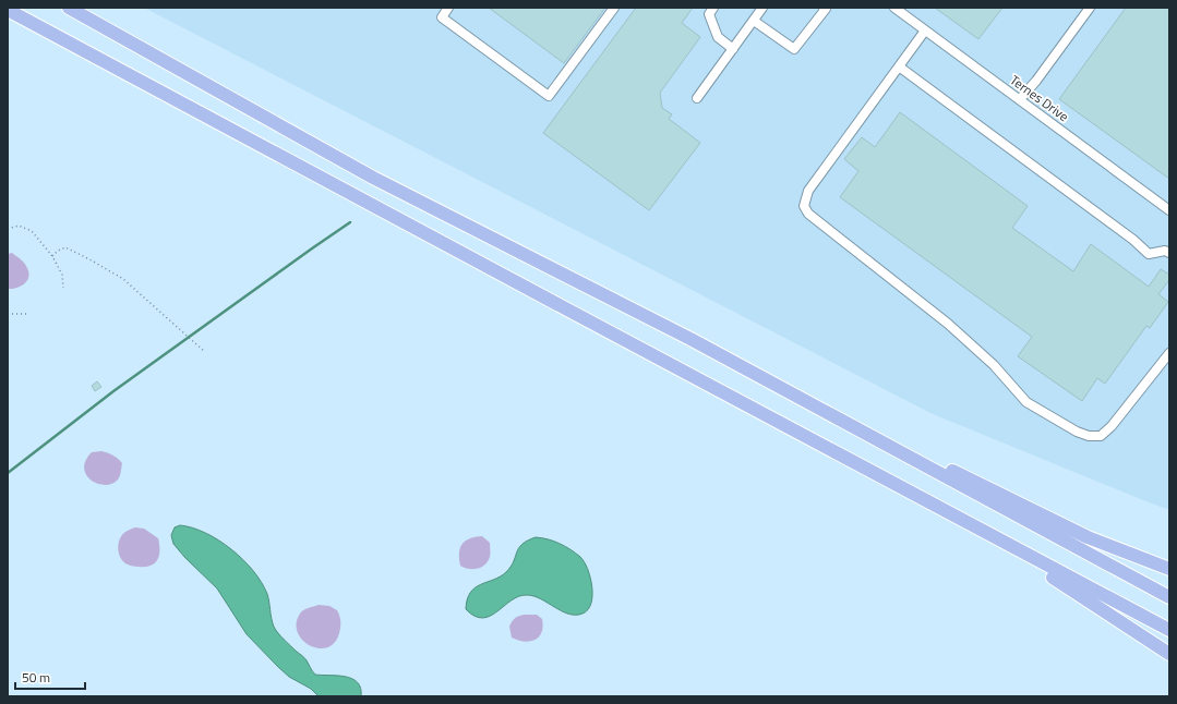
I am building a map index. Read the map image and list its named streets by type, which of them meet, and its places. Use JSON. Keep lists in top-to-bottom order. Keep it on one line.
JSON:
{"streets":{"street":["Ternes Drive"]},"scale_bar":"50 m"}
